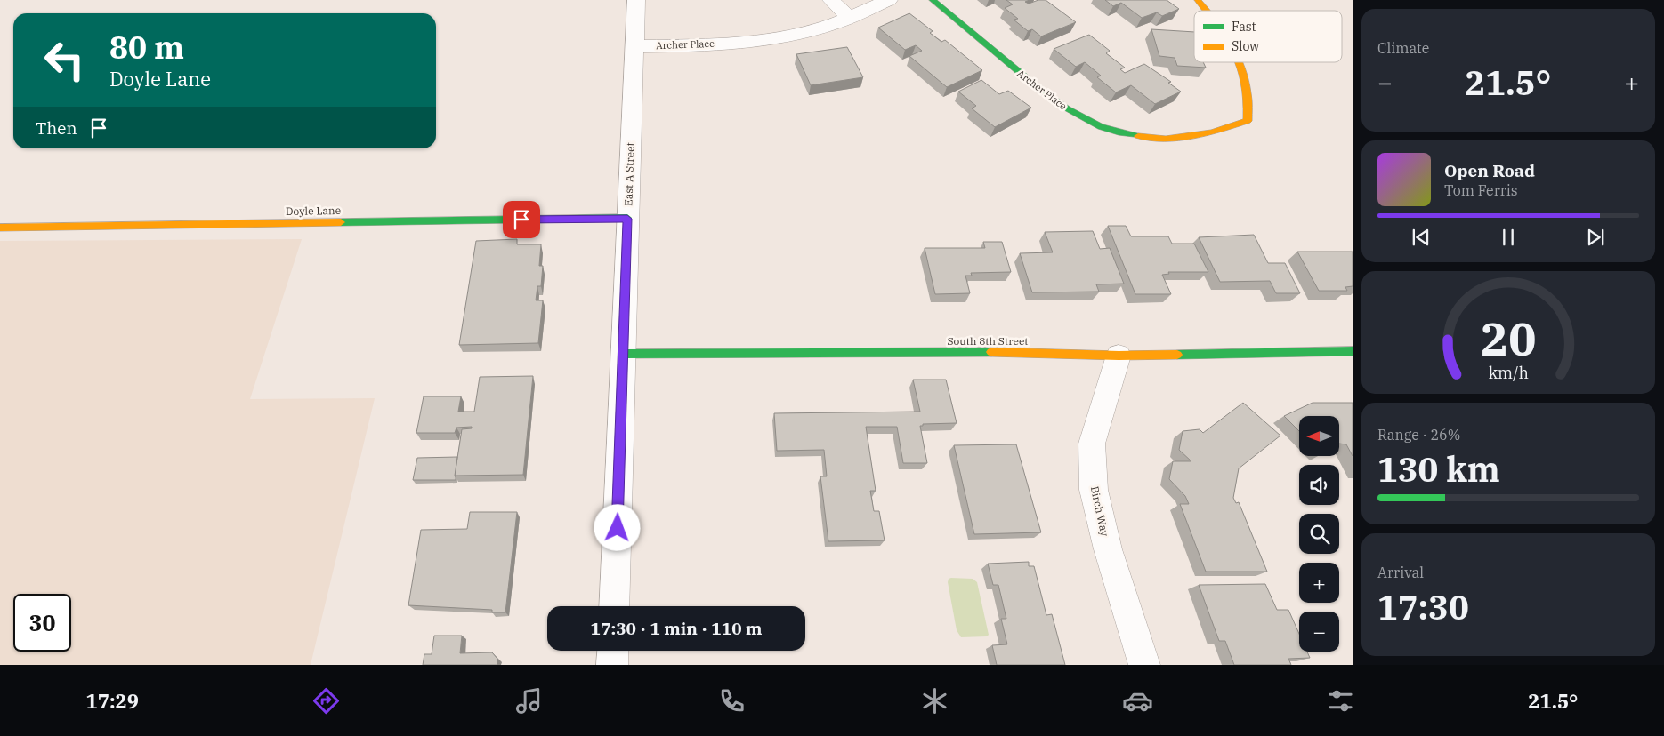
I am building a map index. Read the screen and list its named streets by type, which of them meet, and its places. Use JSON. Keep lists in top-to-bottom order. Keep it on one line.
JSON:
{"streets":{"street":["Archer Place","East A Street","Doyle Lane","South 8th Street","Birch Way"]},"crossings":[["Archer Place","East A Street"],["East A Street","Doyle Lane"],["East A Street","South 8th Street"],["South 8th Street","Birch Way"]],"legend":["Fast","Slow"],"north":"left","page":{"tile":["Climate",["Range · 26%","130 km"],["Arrival","17:30"]],"turn":["80 m","Doyle Lane"],"heat":["−","21.5°","+"],"then":"Then","song":["Open Road","Tom Ferris"],"map_buttons":["+","−"],"limit":"30","trip":"17:30 · 1 min · 110 m","tabs":["17:29","21.5°"],"gauge":["20","km/h"]}}
